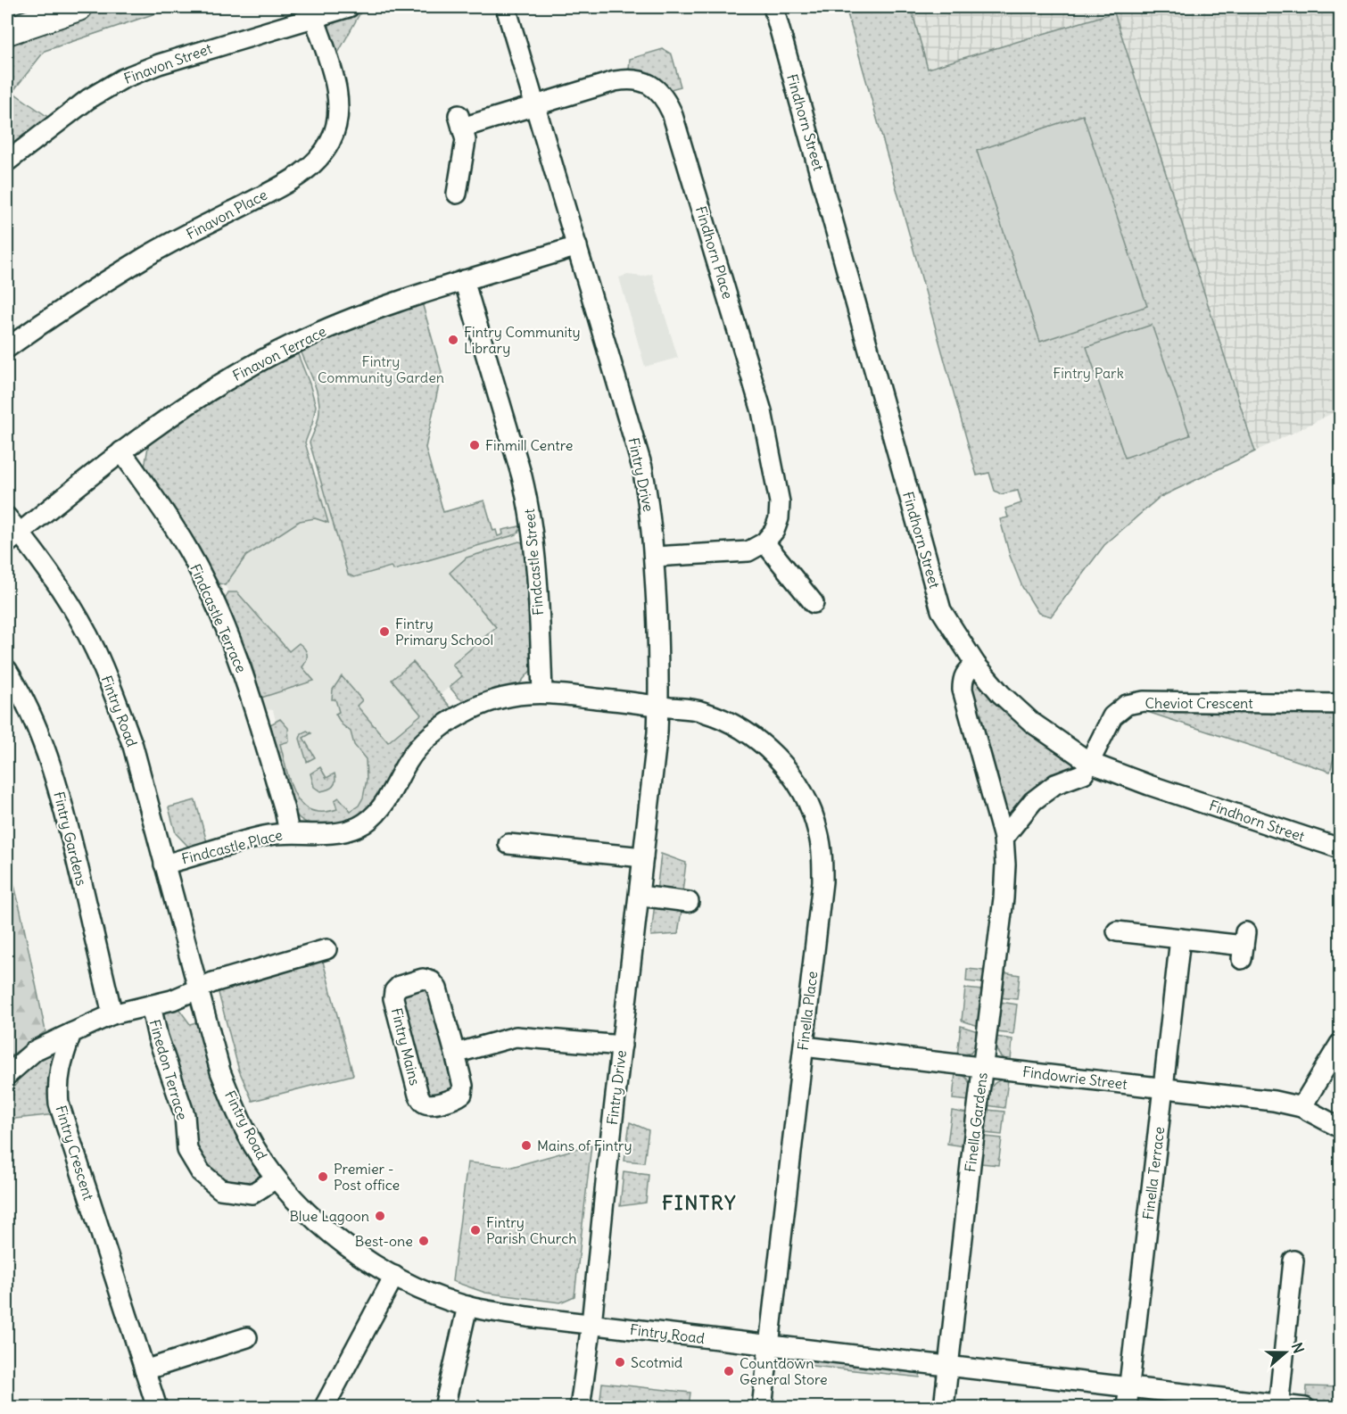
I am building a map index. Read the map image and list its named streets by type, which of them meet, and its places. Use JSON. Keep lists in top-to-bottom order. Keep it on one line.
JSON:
{"streets":{"street":["Finavon Street","Findhorn Street","Finavon Place","Findhorn Place","Finavon Terrace","Fintry Drive","Findcastle Street","Findcastle Terrace","Cheviot Crescent","Fintry Road","Fintry Gardens","Findcastle Place","Finella Place","Fintry Mains","Finedon Terrace","Findowrie Street","Finella Gardens","Fintry Crescent","Finella Terrace"]},"crossings":[["Finavon Street","Finavon Place"],["Findhorn Street","Cheviot Crescent"],["Findhorn Street","Finella Gardens"],["Findhorn Place","Fintry Drive"],["Finavon Terrace","Fintry Drive"],["Finavon Terrace","Findcastle Street"],["Finavon Terrace","Findcastle Terrace"],["Finavon Terrace","Fintry Road"],["Fintry Drive","Fintry Road"],["Fintry Drive","Findcastle Place"],["Fintry Drive","Finella Place"],["Findcastle Street","Findcastle Place"],["Findcastle Terrace","Findcastle Place"],["Fintry Road","Findcastle Place"],["Fintry Road","Finella Place"],["Fintry Road","Finedon Terrace"],["Fintry Road","Finella Gardens"],["Fintry Road","Finella Terrace"],["Findcastle Place","Finella Place"],["Finella Place","Findowrie Street"],["Findowrie Street","Finella Gardens"],["Findowrie Street","Finella Terrace"]],"districts":["FINTRY"],"parks":["Fintry Community Garden","Fintry Park"],"places":["Fintry Community Library","Finmill Centre","Fintry Primary School","Mains of Fintry","Premier - Post office","Blue Lagoon","Fintry Parish Church","Best-one","Scotmid","Countdown General Store"],"north":"right"}
